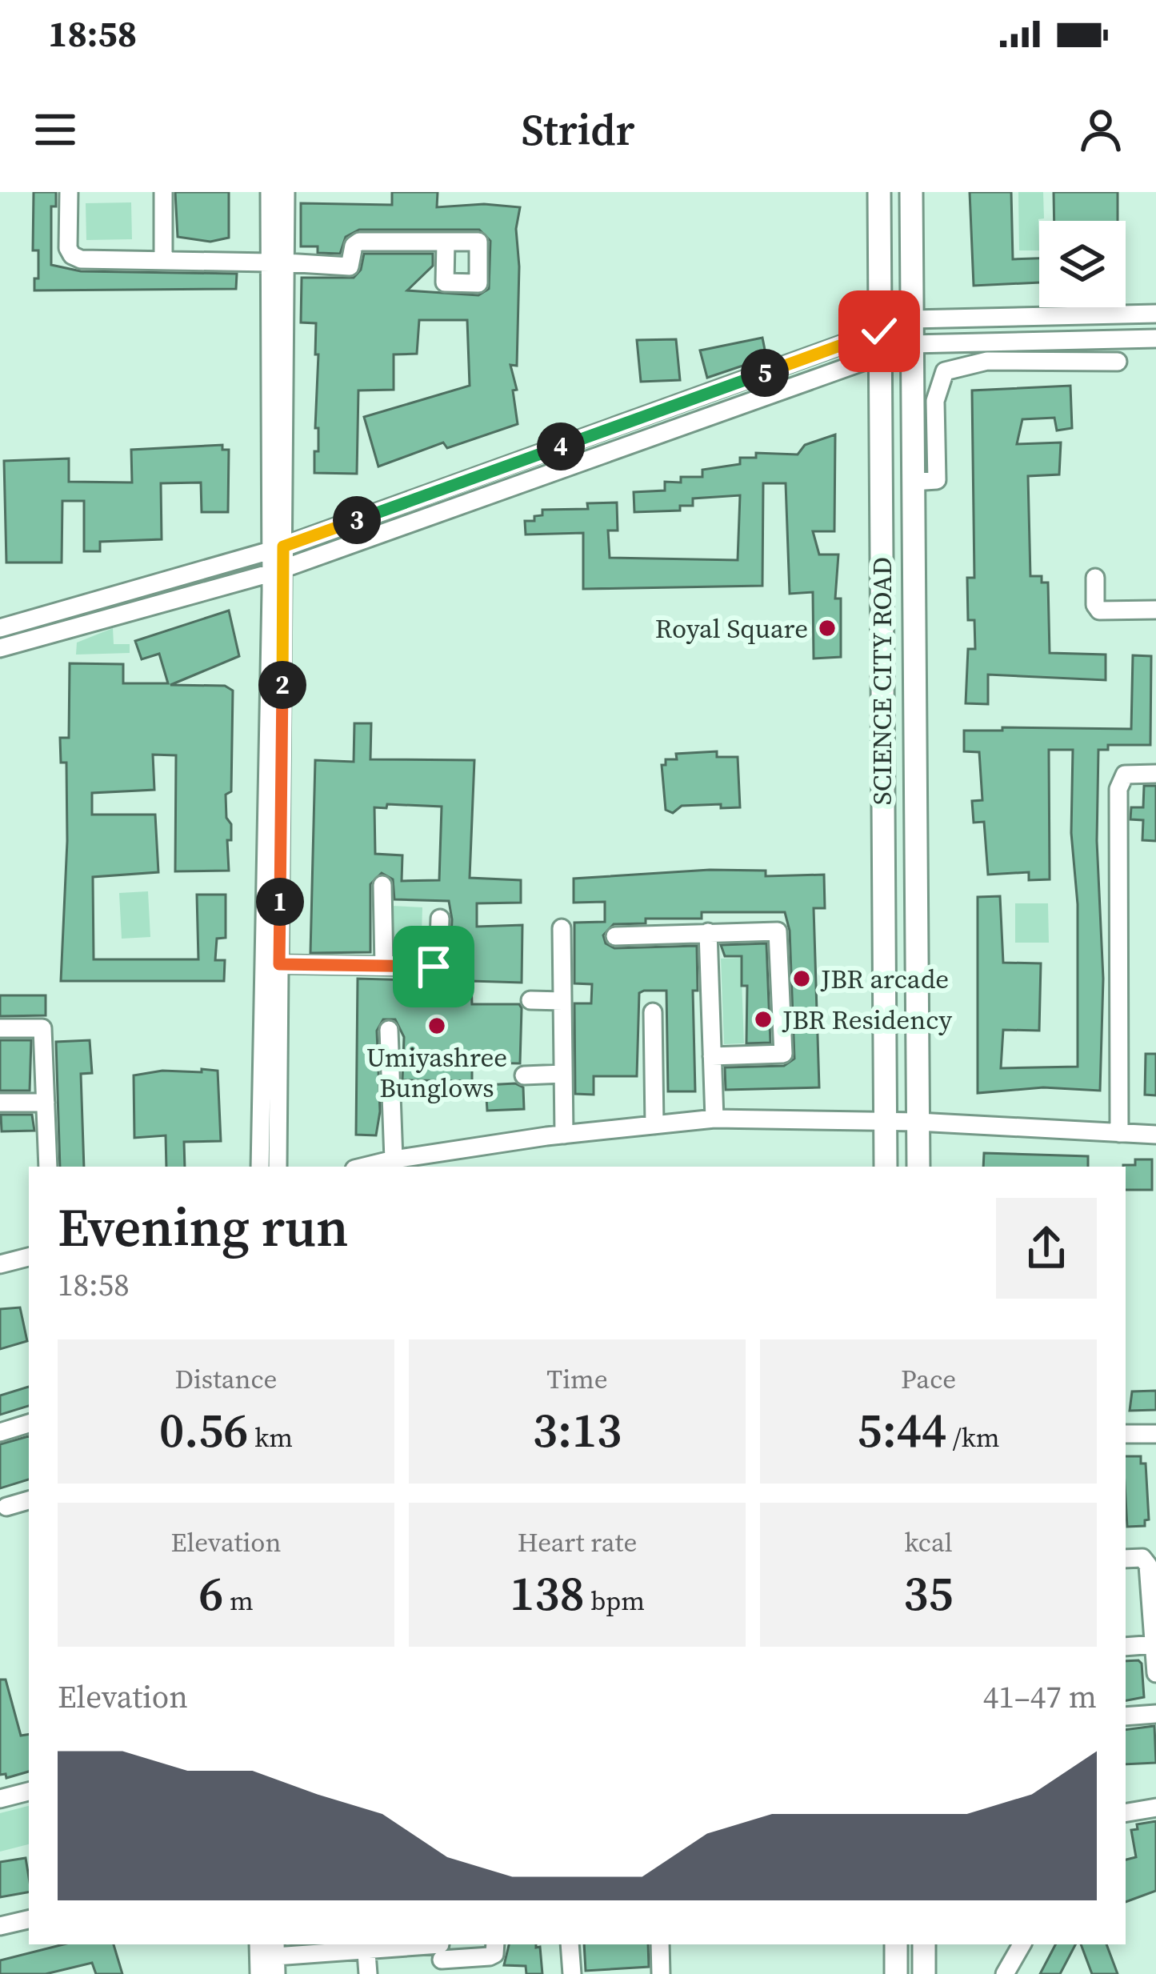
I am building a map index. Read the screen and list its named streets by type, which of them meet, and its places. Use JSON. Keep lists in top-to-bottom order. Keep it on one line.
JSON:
{"streets":{"main road":["SCIENCE CITY ROAD"]},"places":["Royal Square","JBR arcade","JBR Residency","Umiyashree Bunglows"],"page":{"status":"18:58","header":"Stridr","pins":["5","4","3","2","1"],"heading":["Evening run","18:58"],"stats":[["Distance","0.56 km"],["Time","3:13"],["Pace","5:44 /km"],["Elevation","6 m"],["Heart rate","138 bpm"],["kcal","35"]],"chart":["Elevation","41–47 m"]}}
